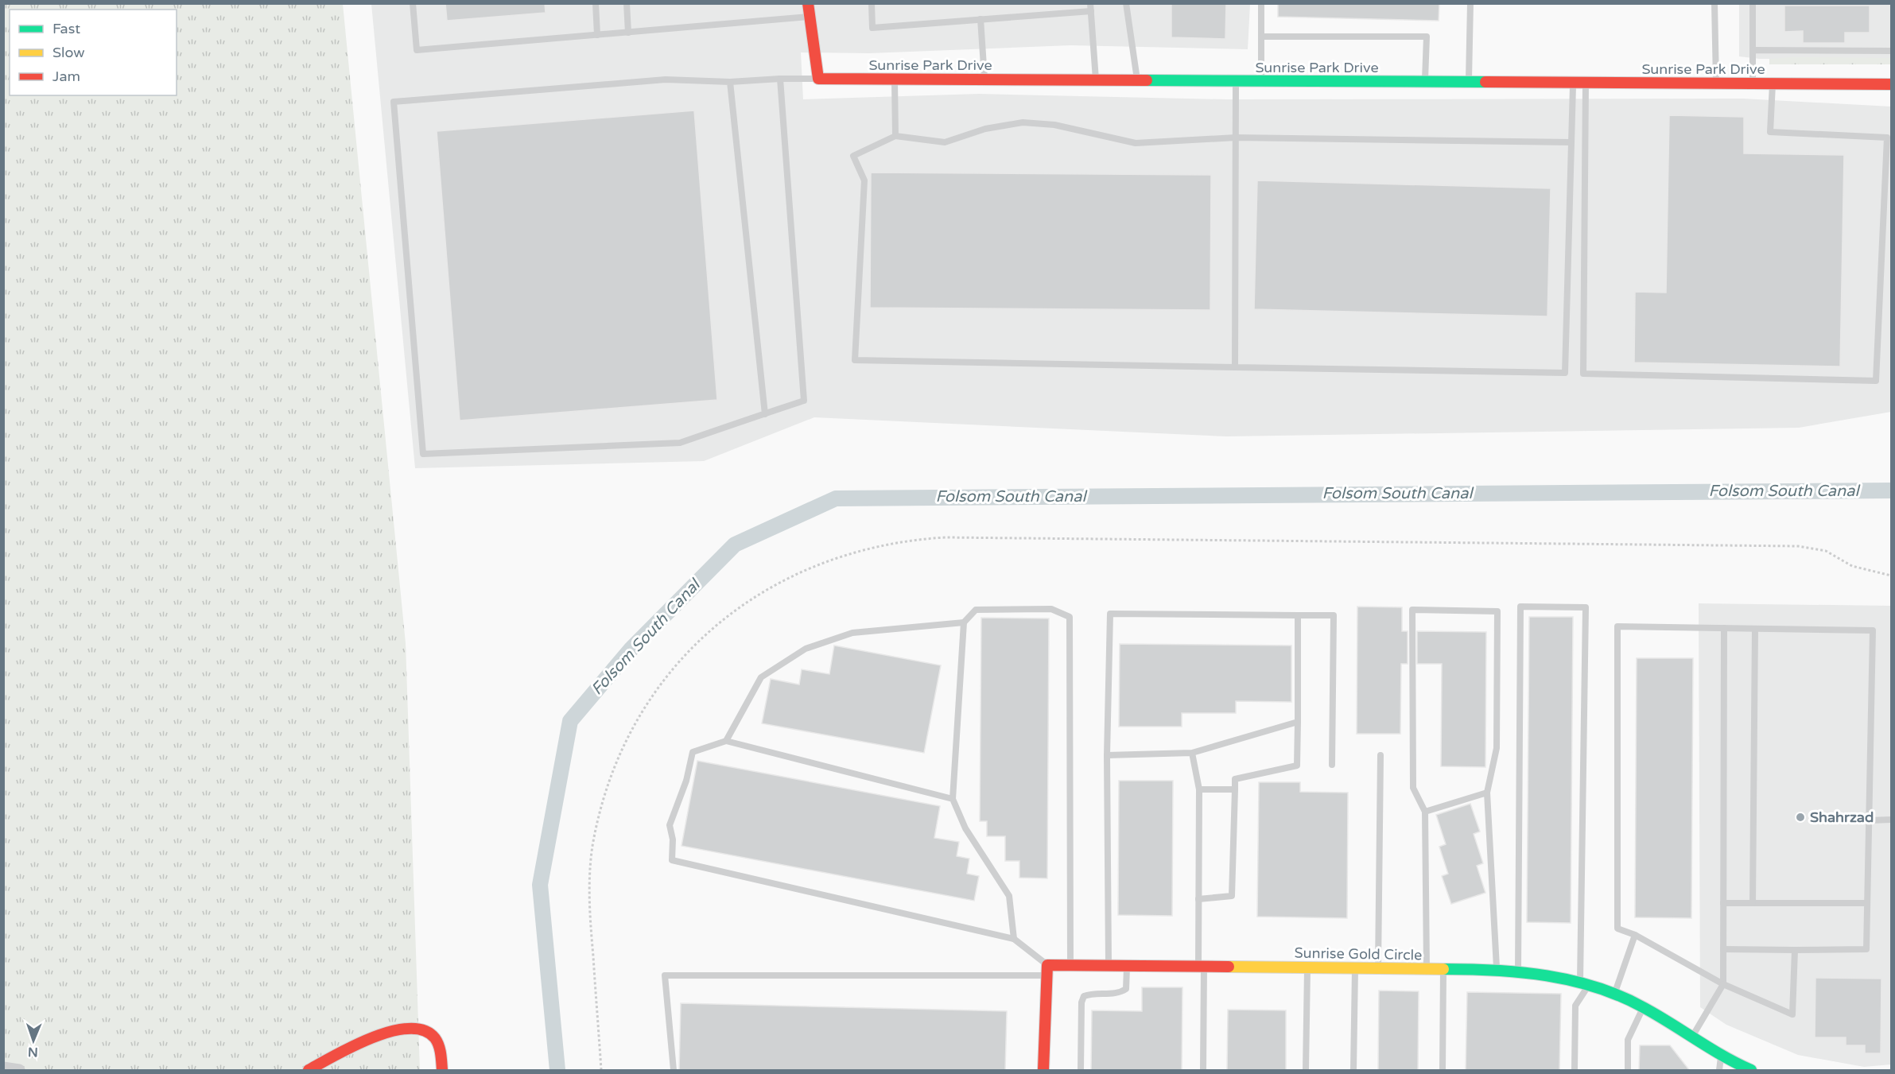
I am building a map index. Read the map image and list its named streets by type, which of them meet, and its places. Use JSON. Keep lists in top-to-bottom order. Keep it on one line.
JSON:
{"streets":{"street":["Sunrise Park Drive","Sunrise Gold Circle"]},"water":["Folsom South Canal"],"places":["Shahrzad"],"legend":["Fast","Slow","Jam"],"north":"bottom"}
